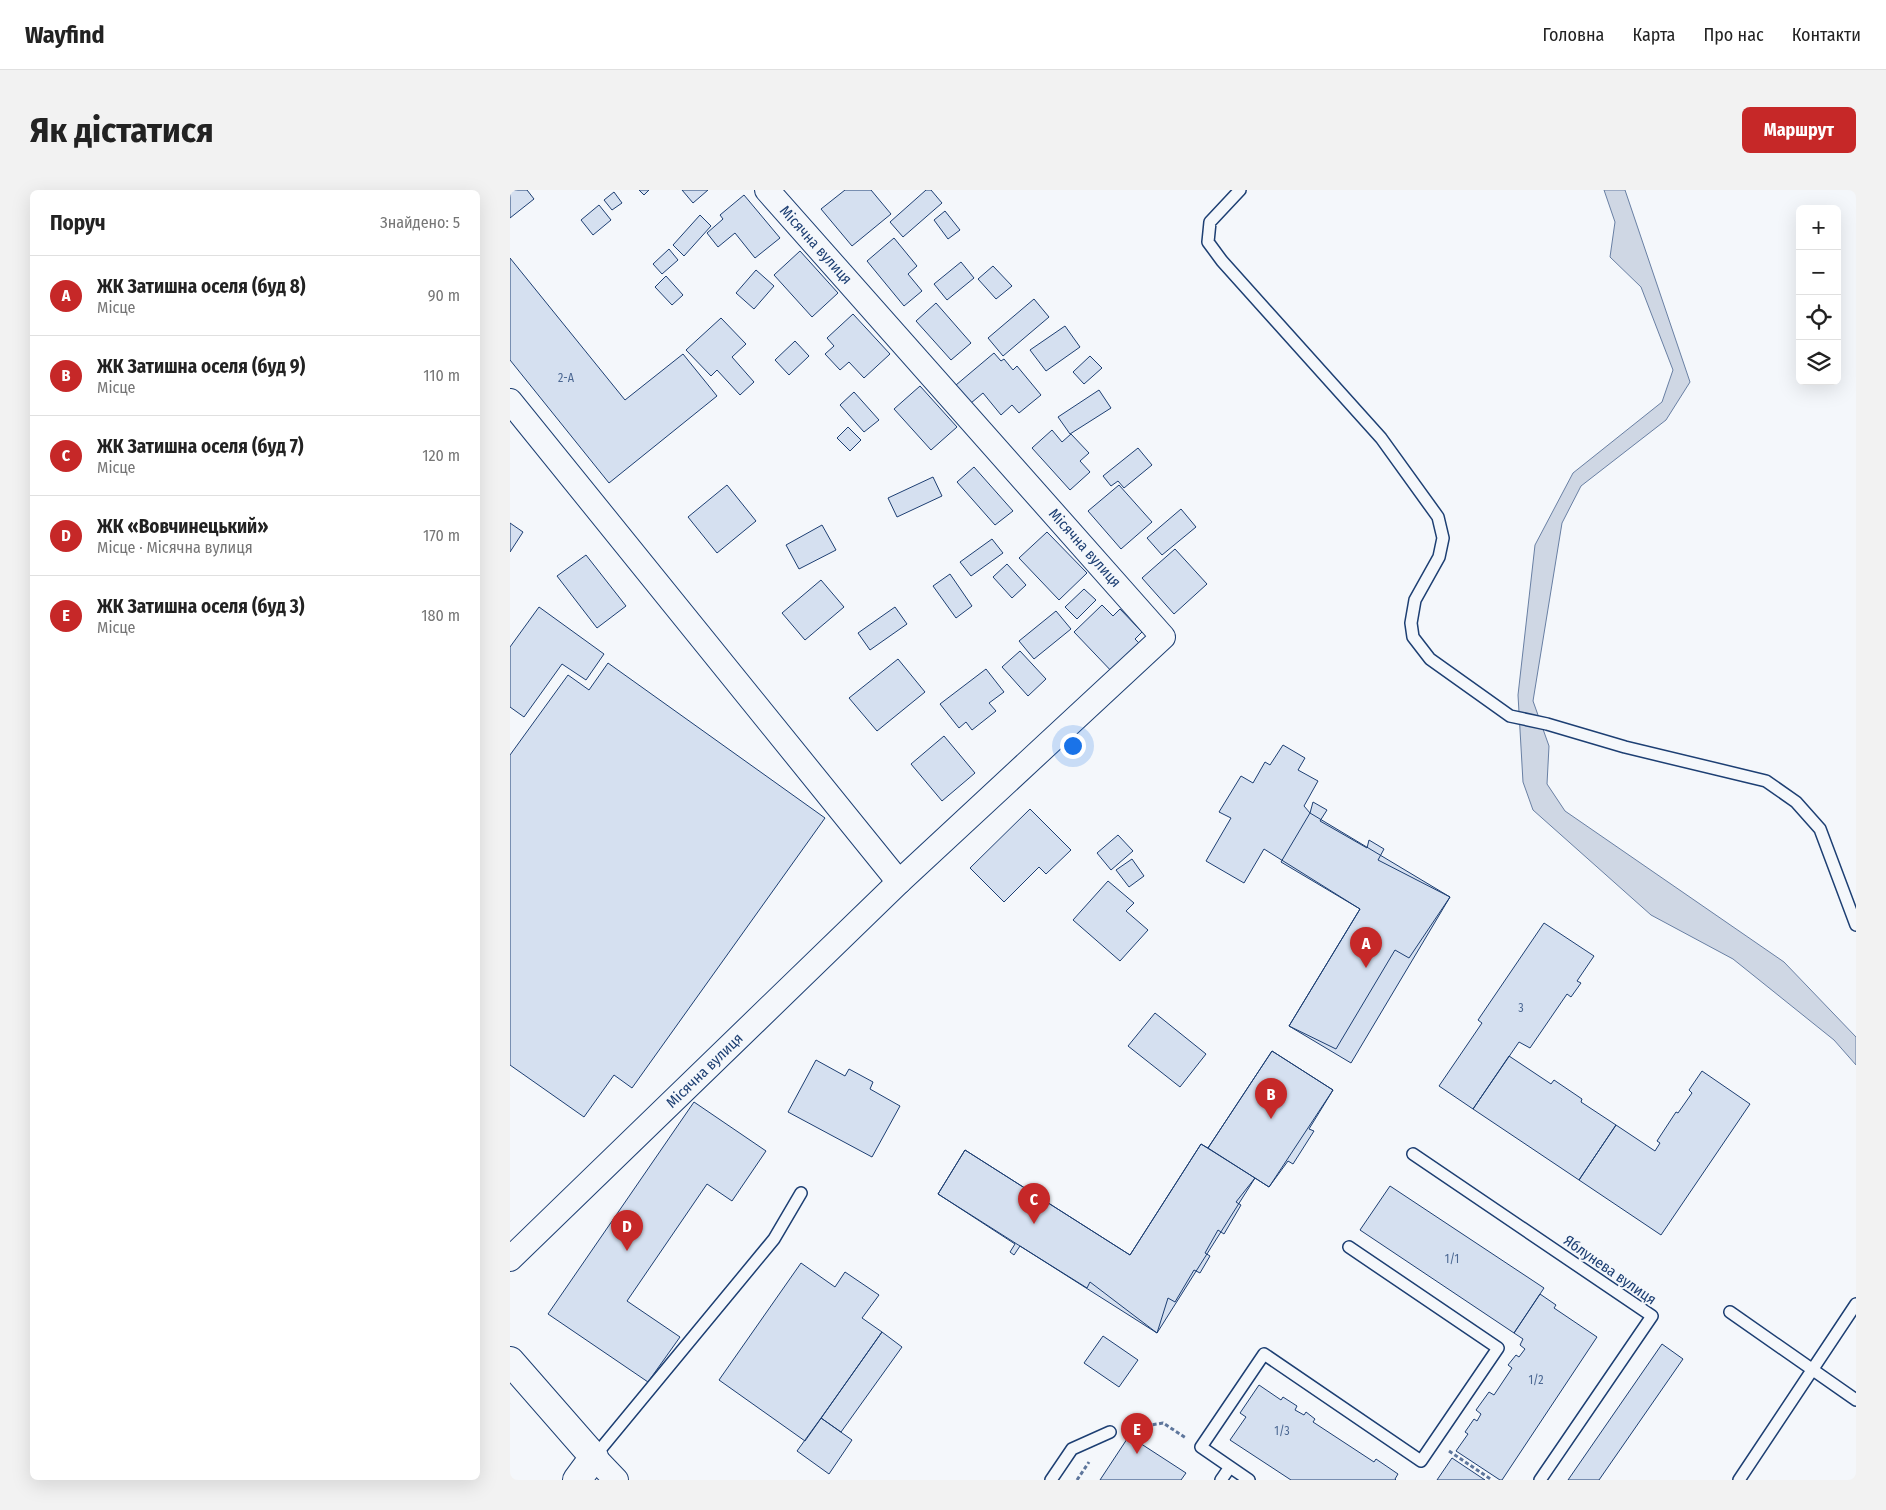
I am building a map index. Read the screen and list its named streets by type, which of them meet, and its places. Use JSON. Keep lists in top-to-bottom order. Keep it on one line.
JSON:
{"streets":{"street":["Місячна вулиця"],"lane":["Яблунева вулиця"]},"house_numbers":["2-А","3","1/1","1/2","1/3"],"page":{"header":"Wayfind","nav":["Головна","Карта","Про нас","Контакти"],"buttons":"Маршрут","title":"Як дістатися","heading":["Поруч","Знайдено: 5"],"map_buttons":["+","−"],"list":[{"mark":"A","name":"ЖК Затишна оселя (буд 8)","note":"Місце","value":"90 m"},{"mark":"B","name":"ЖК Затишна оселя (буд 9)","note":"Місце","value":"110 m"},{"mark":"C","name":"ЖК Затишна оселя (буд 7)","note":"Місце","value":"120 m"},{"mark":"D","name":"ЖК «Вовчинецький»","note":"Місце · Місячна вулиця","value":"170 m"},{"mark":"E","name":"ЖК Затишна оселя (буд 3)","note":"Місце","value":"180 m"}],"pins":["A","B","C","D","E"]}}
